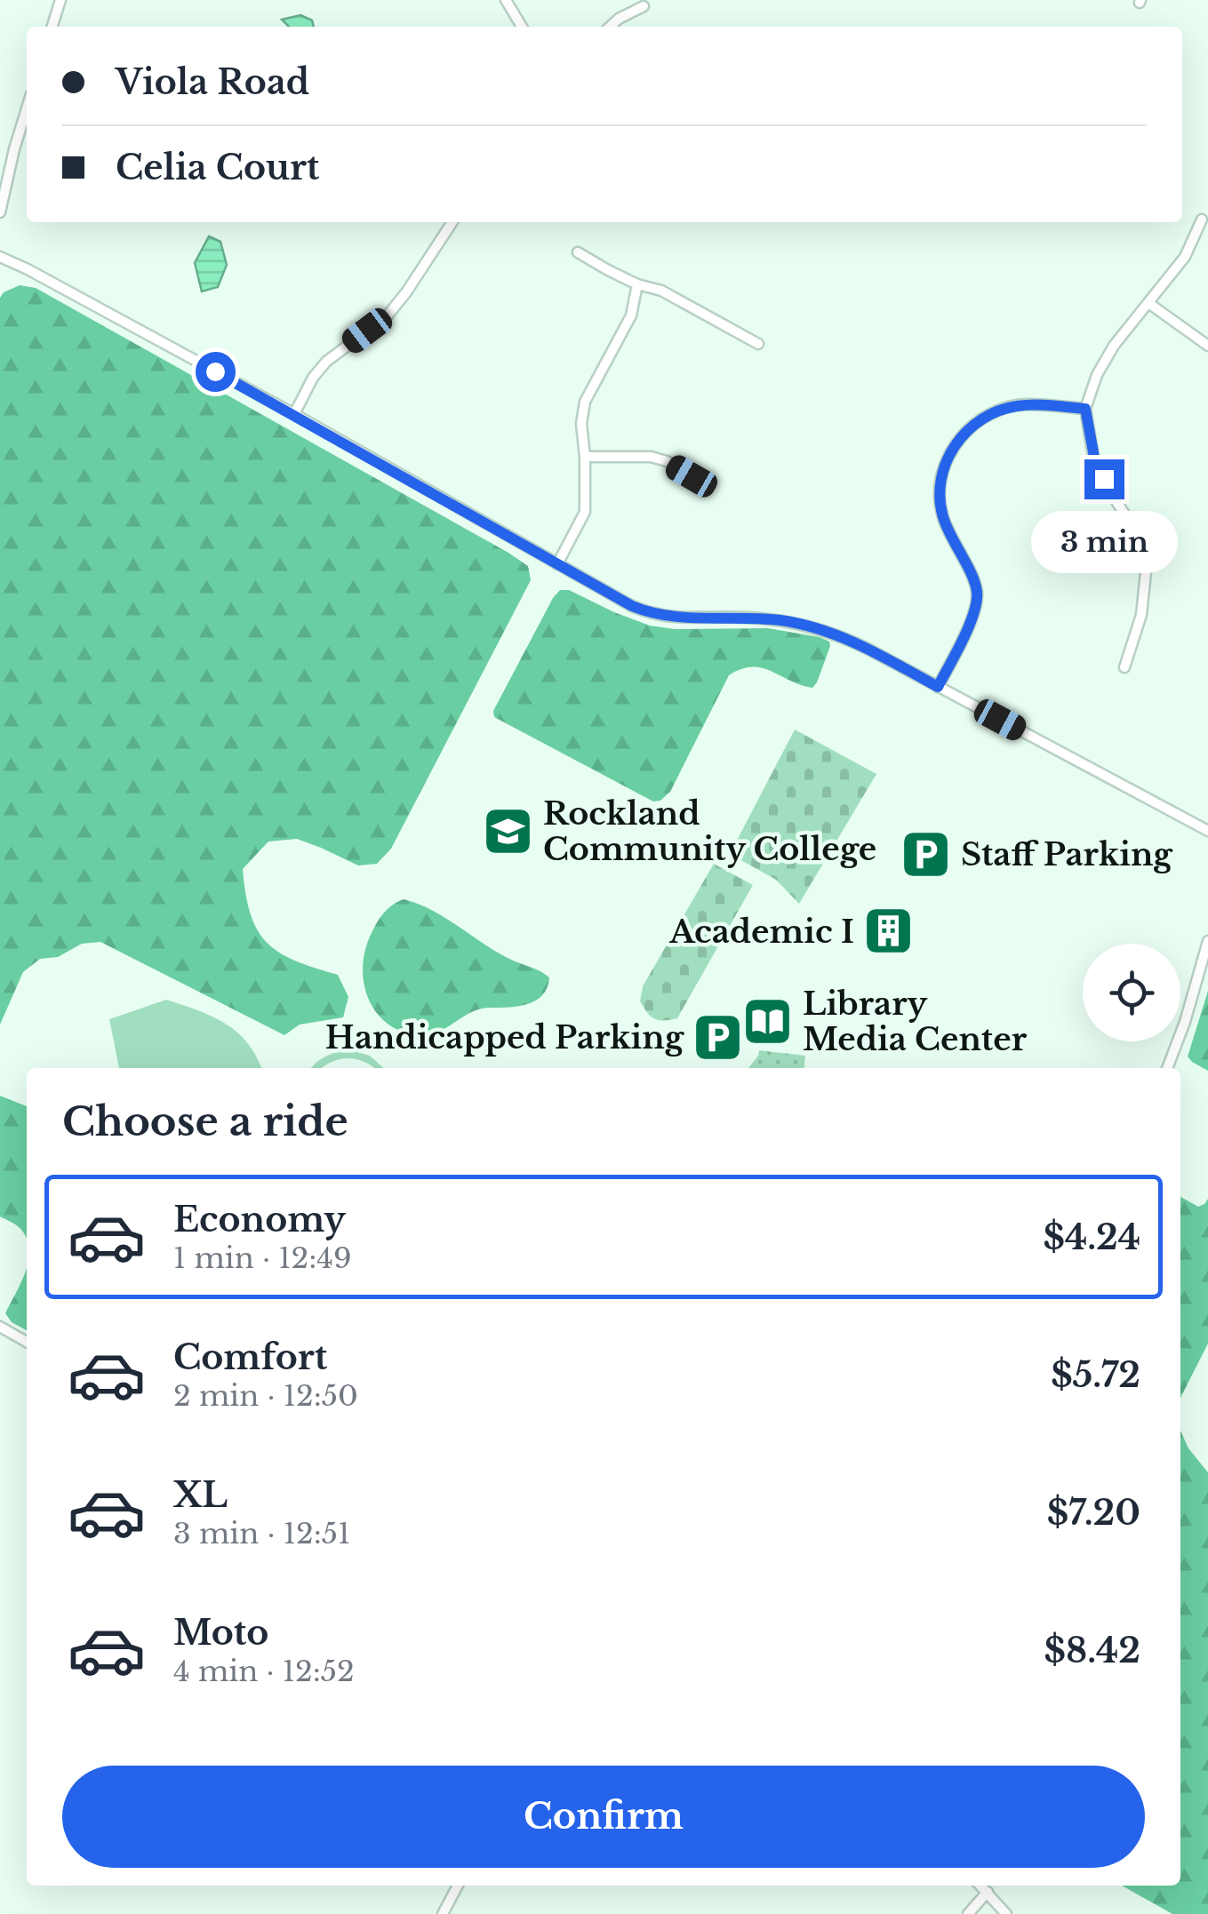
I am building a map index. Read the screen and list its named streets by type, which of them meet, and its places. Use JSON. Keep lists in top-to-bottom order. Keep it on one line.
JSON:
{"places":{"school or university":["Rockland Community College"],"parking":["Staff Parking","Handicapped Parking"],"building":["Academic I"],"library":["Library Media Center"]},"page":{"banner":["Viola Road","Celia Court"],"bubble":"3 min","heading":"Choose a ride","list":[{"name":"Economy","note":"1 min · 12:49","value":"$4.24"},{"name":"Comfort","note":"2 min · 12:50","value":"$5.72"},{"name":"XL","note":"3 min · 12:51","value":"$7.20"},{"name":"Moto","note":"4 min · 12:52","value":"$8.42"}],"buttons":"Confirm"}}
